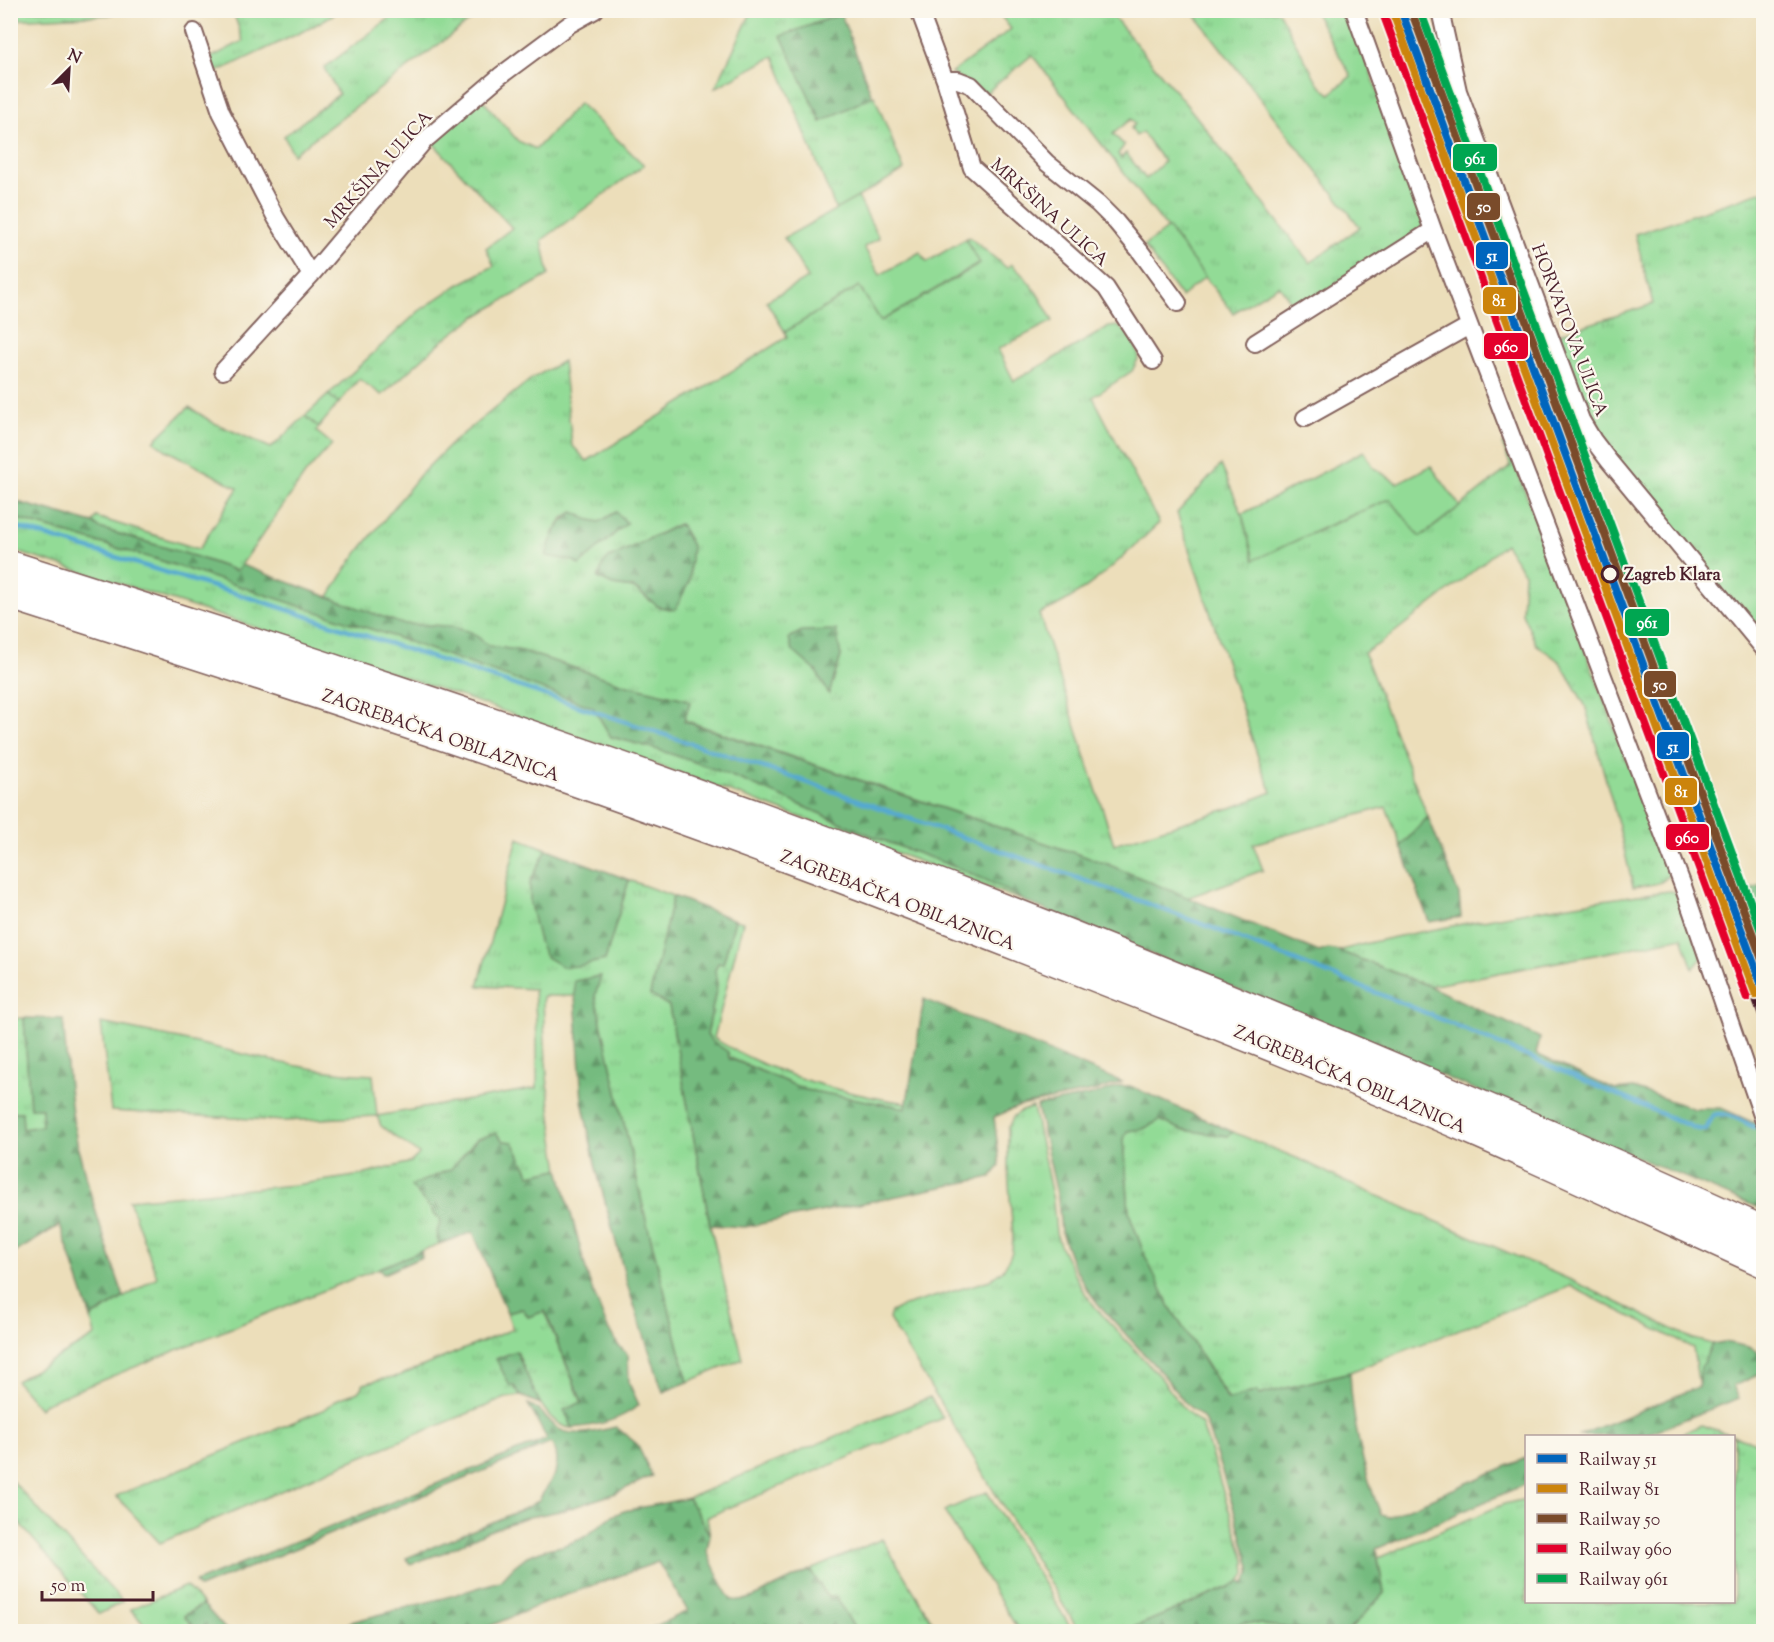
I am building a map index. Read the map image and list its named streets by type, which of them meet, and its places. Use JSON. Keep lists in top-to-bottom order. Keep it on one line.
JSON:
{"streets":{"highway":["ZAGREBAČKA OBILAZNICA"],"street":["MRKŠINA ULICA","HORVATOVA ULICA"]},"places":["Zagreb Klara"],"lines":["rail line 51","rail line 50","rail line 961","rail line 81","rail line 960"],"legend":["Railway 51","Railway 81","Railway 50","Railway 960","Railway 961"],"scale_bar":"50 m","north":"top right"}
